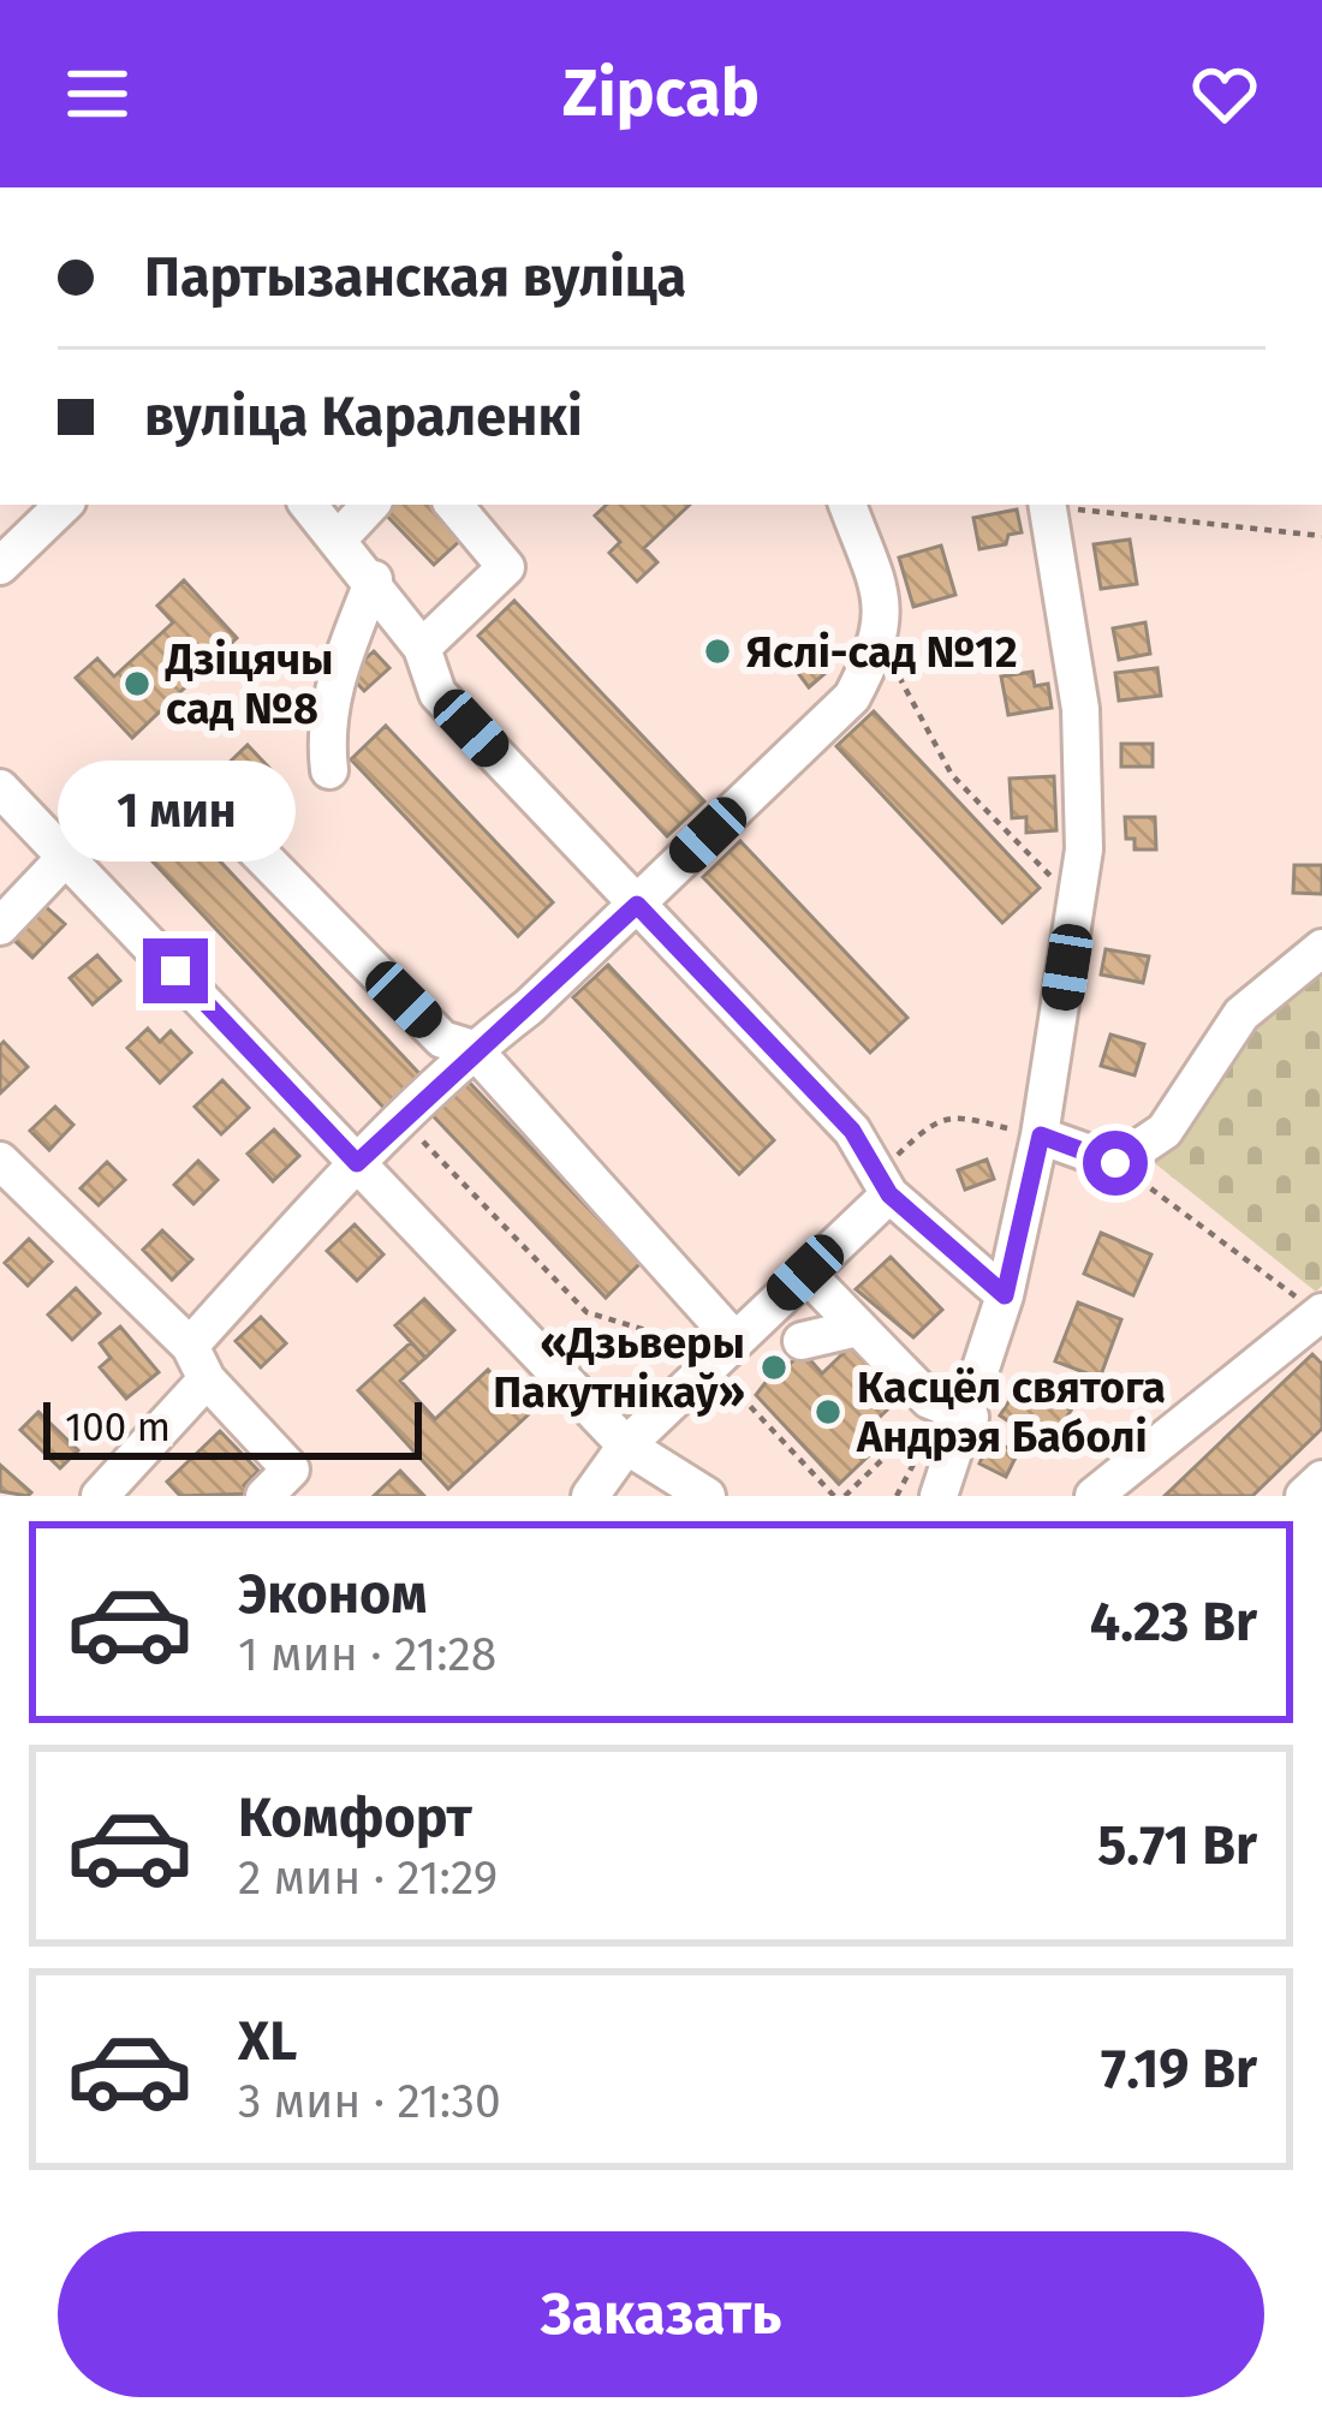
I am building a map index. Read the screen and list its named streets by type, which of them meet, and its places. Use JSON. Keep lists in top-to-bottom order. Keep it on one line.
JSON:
{"places":["Яслі-сад №12","Дзіцячы сад №8","«Дзьверы Пакутнікаў»","Касцёл святога Андрэя Баболі"],"scale_bar":"100 m","page":{"header":"Zipcab","banner":["Партызанская вуліца","вуліца Караленкі"],"bubble":"1 мин","scale":"100 m","list":[{"name":"Эконом","note":"1 мин · 21:28","value":"4.23 Br"},{"name":"Комфорт","note":"2 мин · 21:29","value":"5.71 Br"},{"name":"XL","note":"3 мин · 21:30","value":"7.19 Br"}],"buttons":"Заказать"}}
